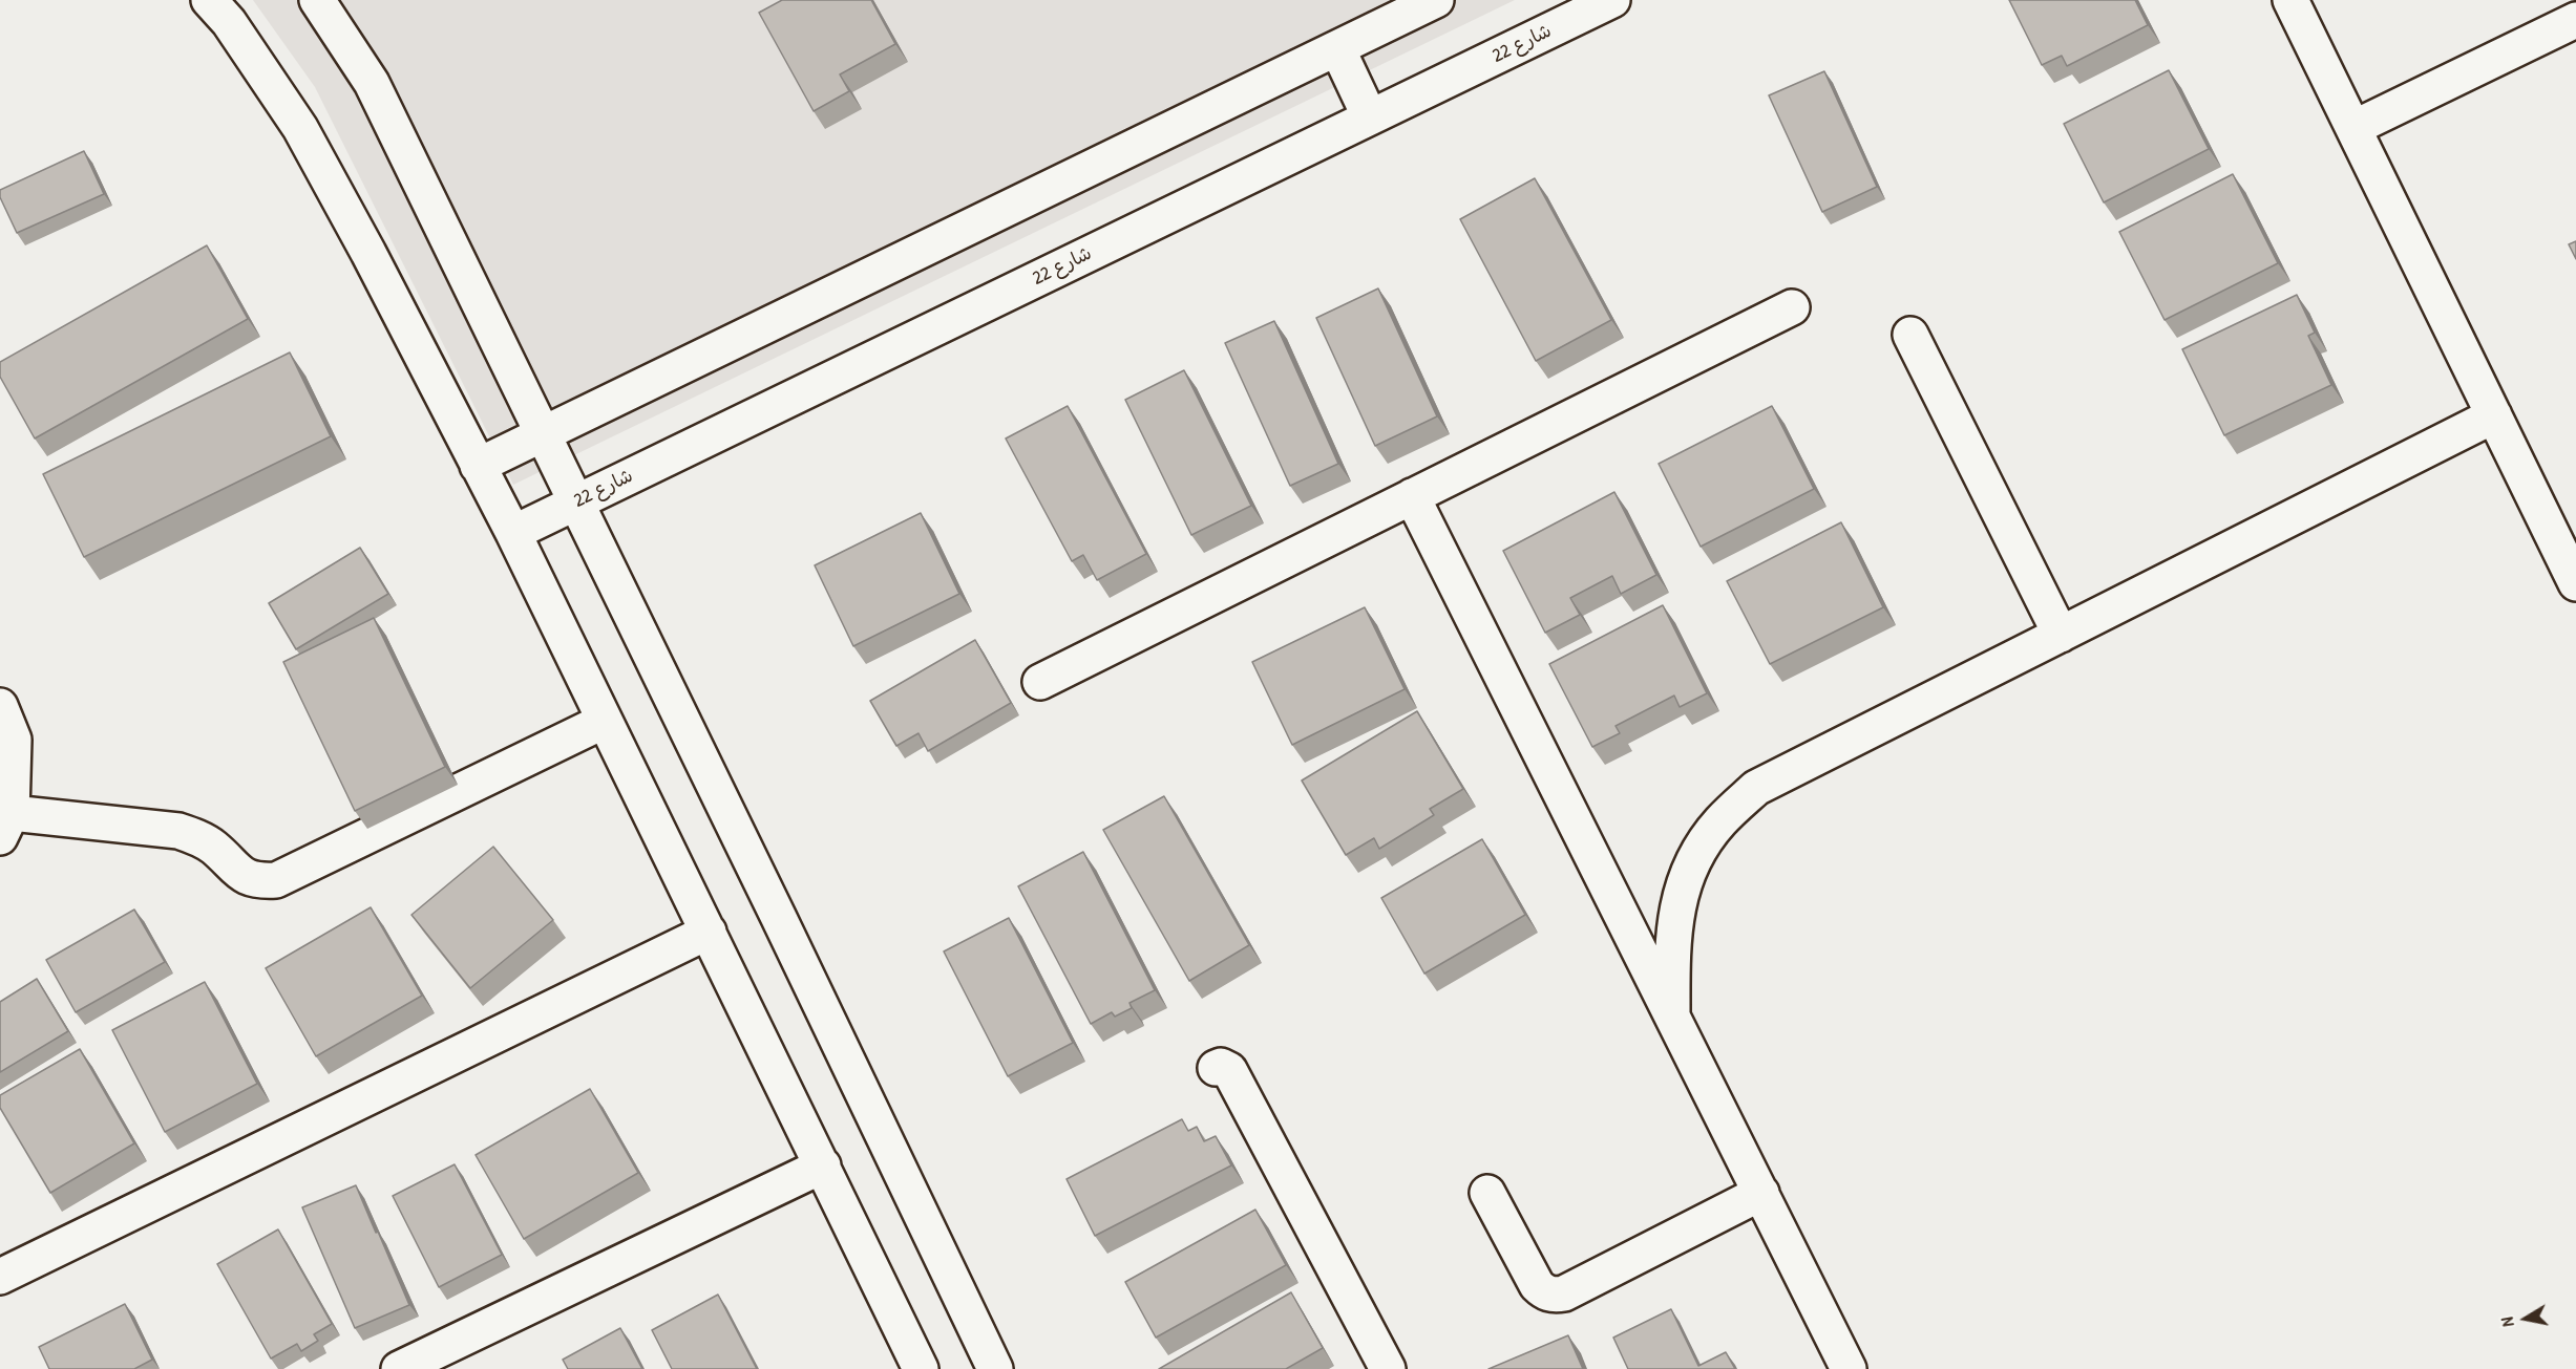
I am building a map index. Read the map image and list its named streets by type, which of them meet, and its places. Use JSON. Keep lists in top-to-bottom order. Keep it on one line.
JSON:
{"streets":{"street":["شارع 22"]},"north":"left"}
